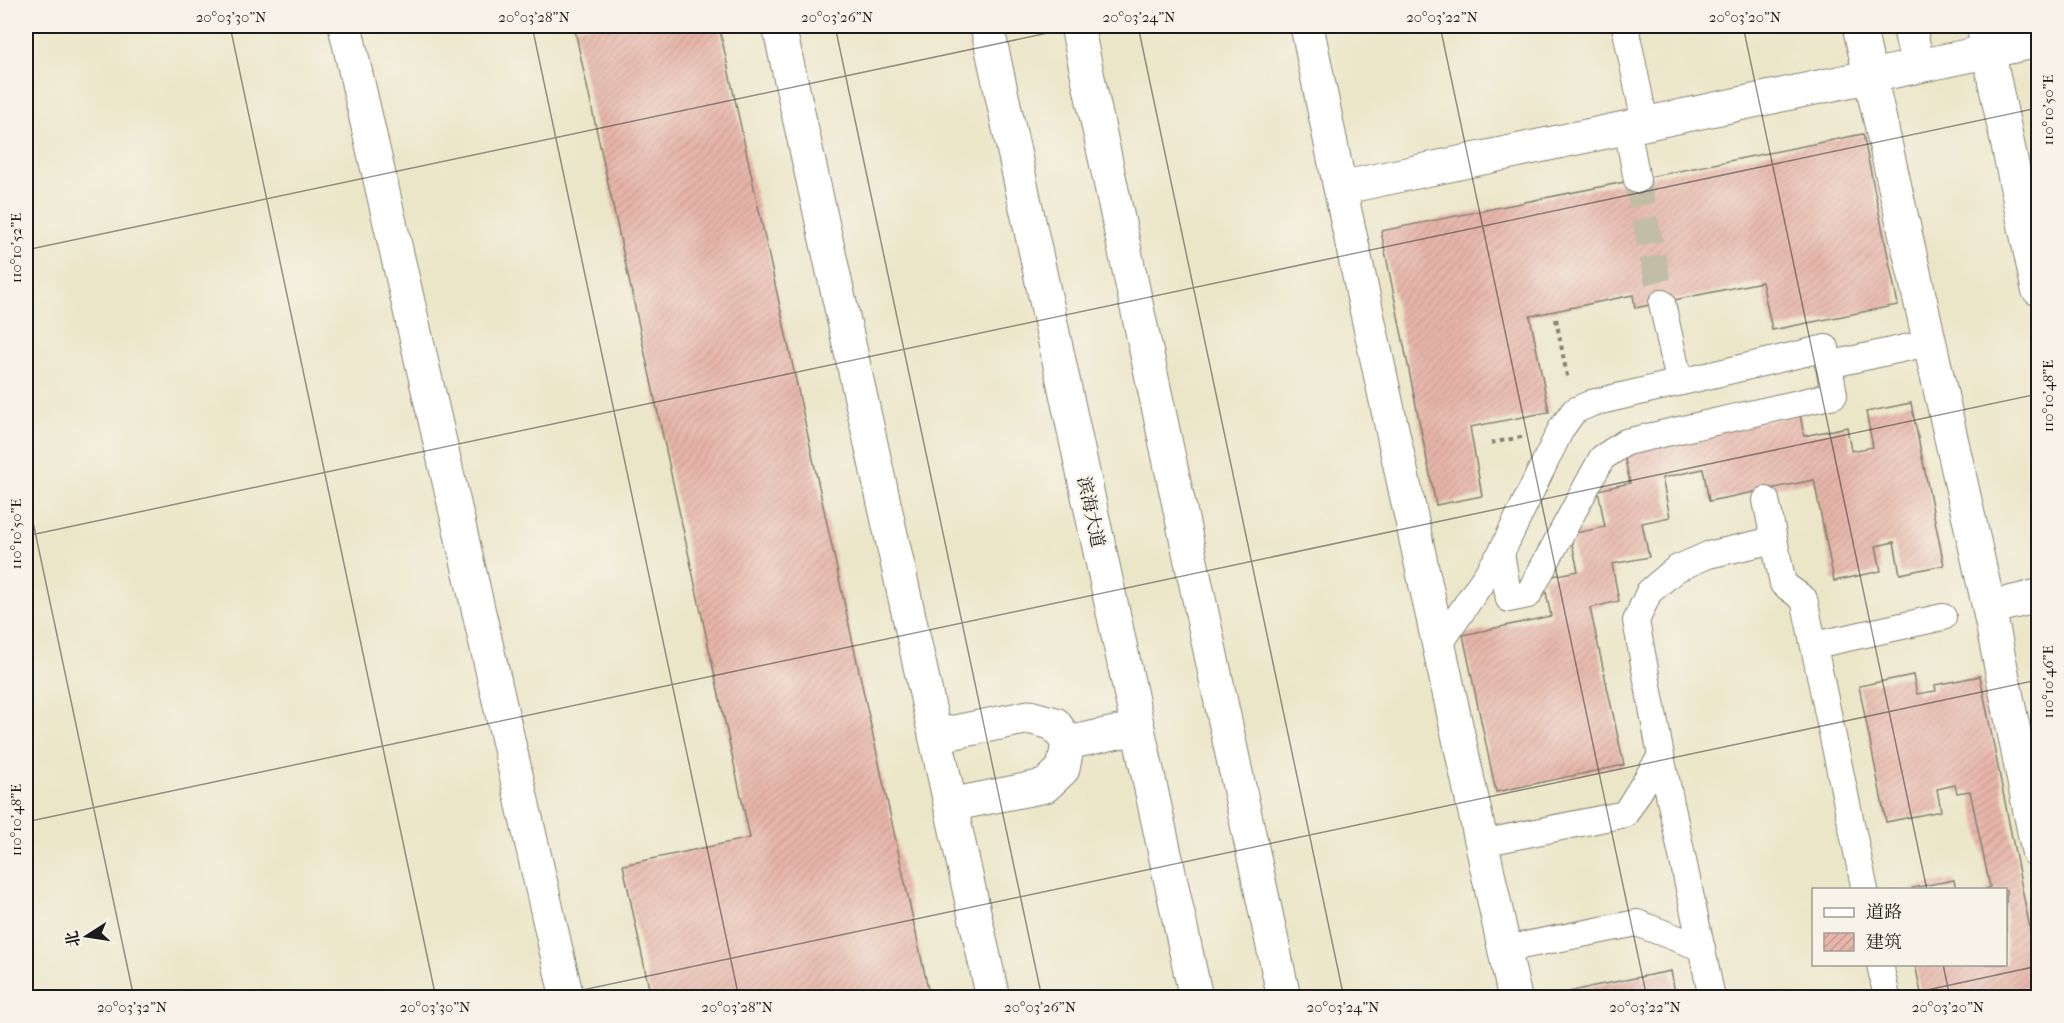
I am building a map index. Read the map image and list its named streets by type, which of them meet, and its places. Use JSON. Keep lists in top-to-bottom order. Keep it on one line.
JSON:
{"streets":{"main road":["滨海大道"]},"legend":["道路","建筑"],"north":"left","coordinates":["20°03'30\"N","20°03'28\"N","20°03'26\"N","20°03'24\"N","20°03'22\"N","20°03'20\"N","110°10'50\"E","110°10'52\"E","110°10'48\"E","110°10'46\"E","20°03'32\"N"]}
